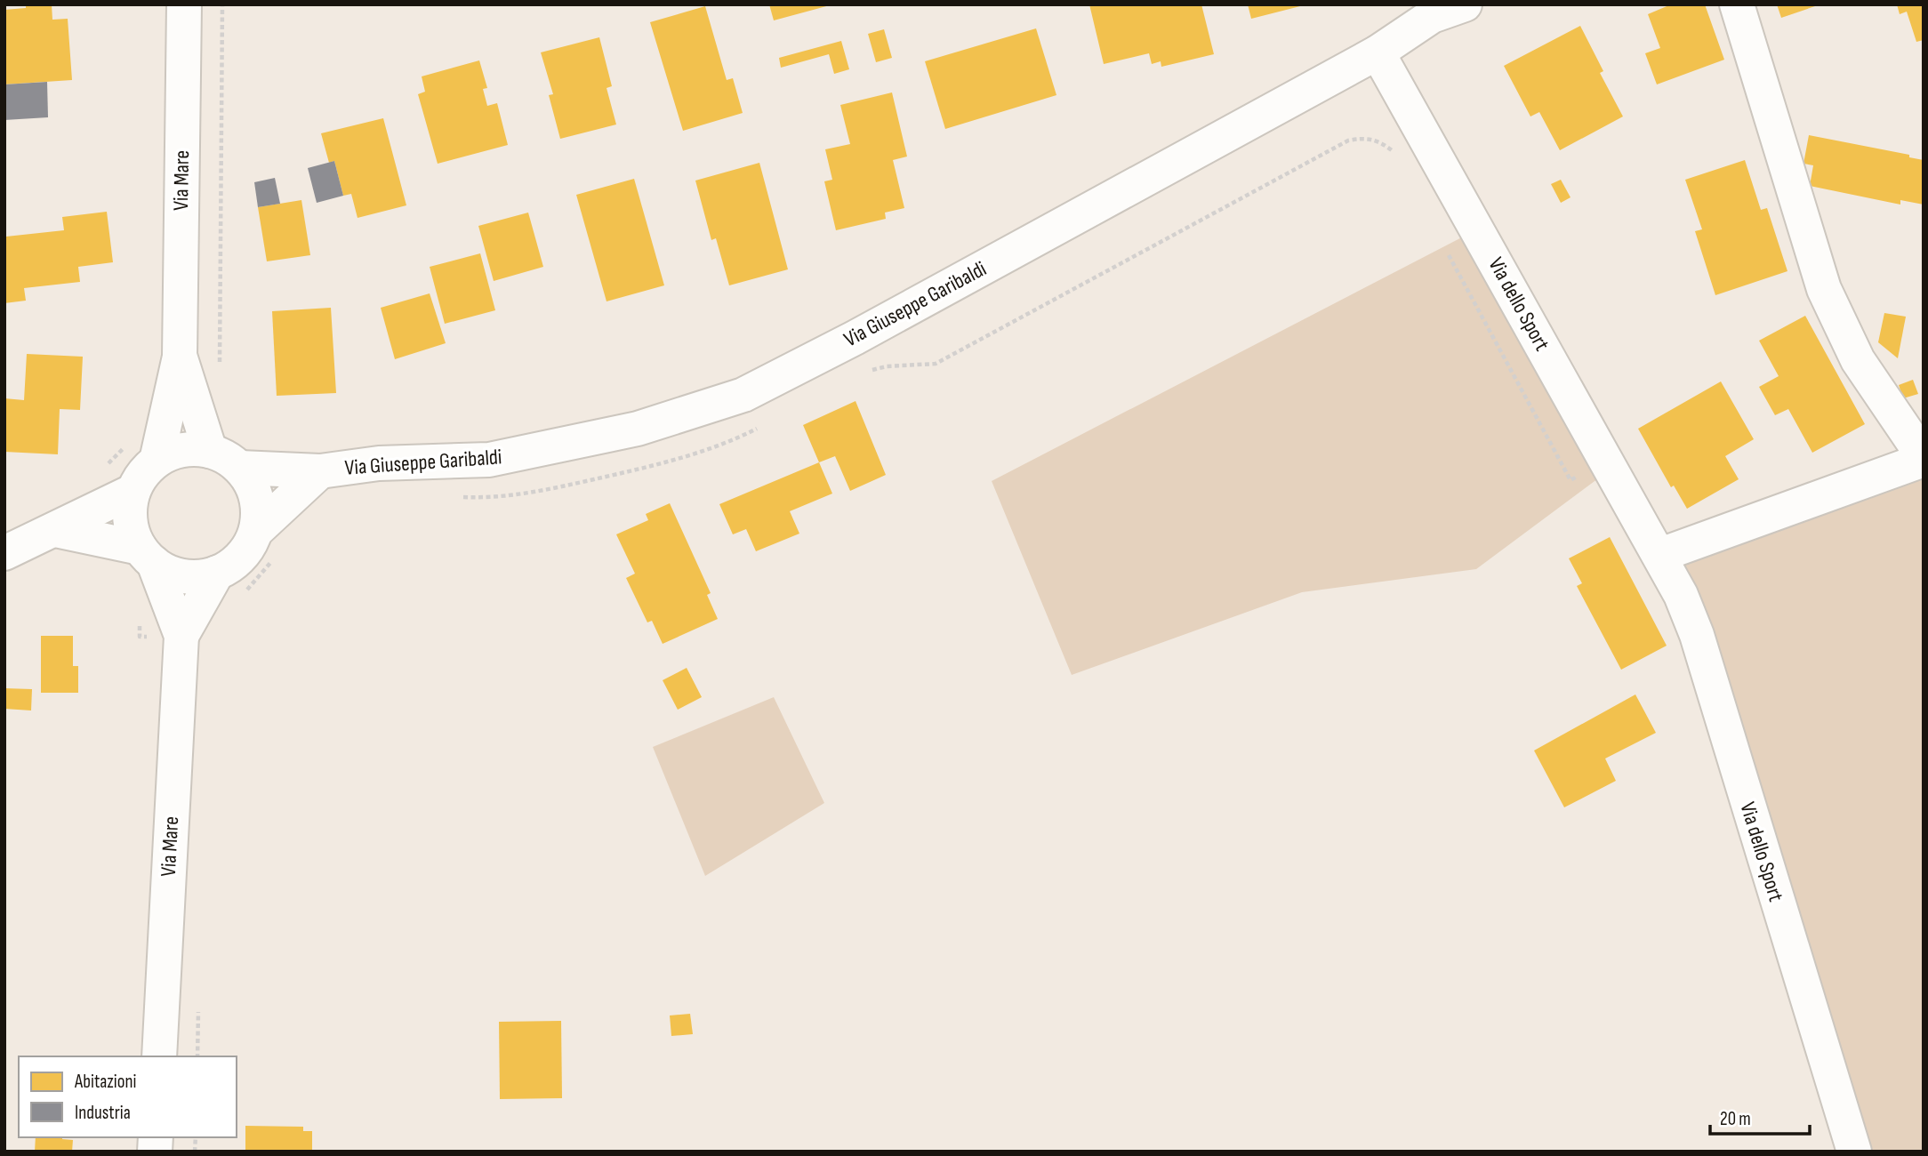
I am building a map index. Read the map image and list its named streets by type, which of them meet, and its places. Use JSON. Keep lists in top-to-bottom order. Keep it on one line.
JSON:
{"streets":{"street":["Via Mare","Via Giuseppe Garibaldi","Via dello Sport"]},"crossings":[["Via Mare","Via Giuseppe Garibaldi"],["Via Giuseppe Garibaldi","Via dello Sport"]],"legend":["Abitazioni","Industria"],"scale_bar":"20 m"}
